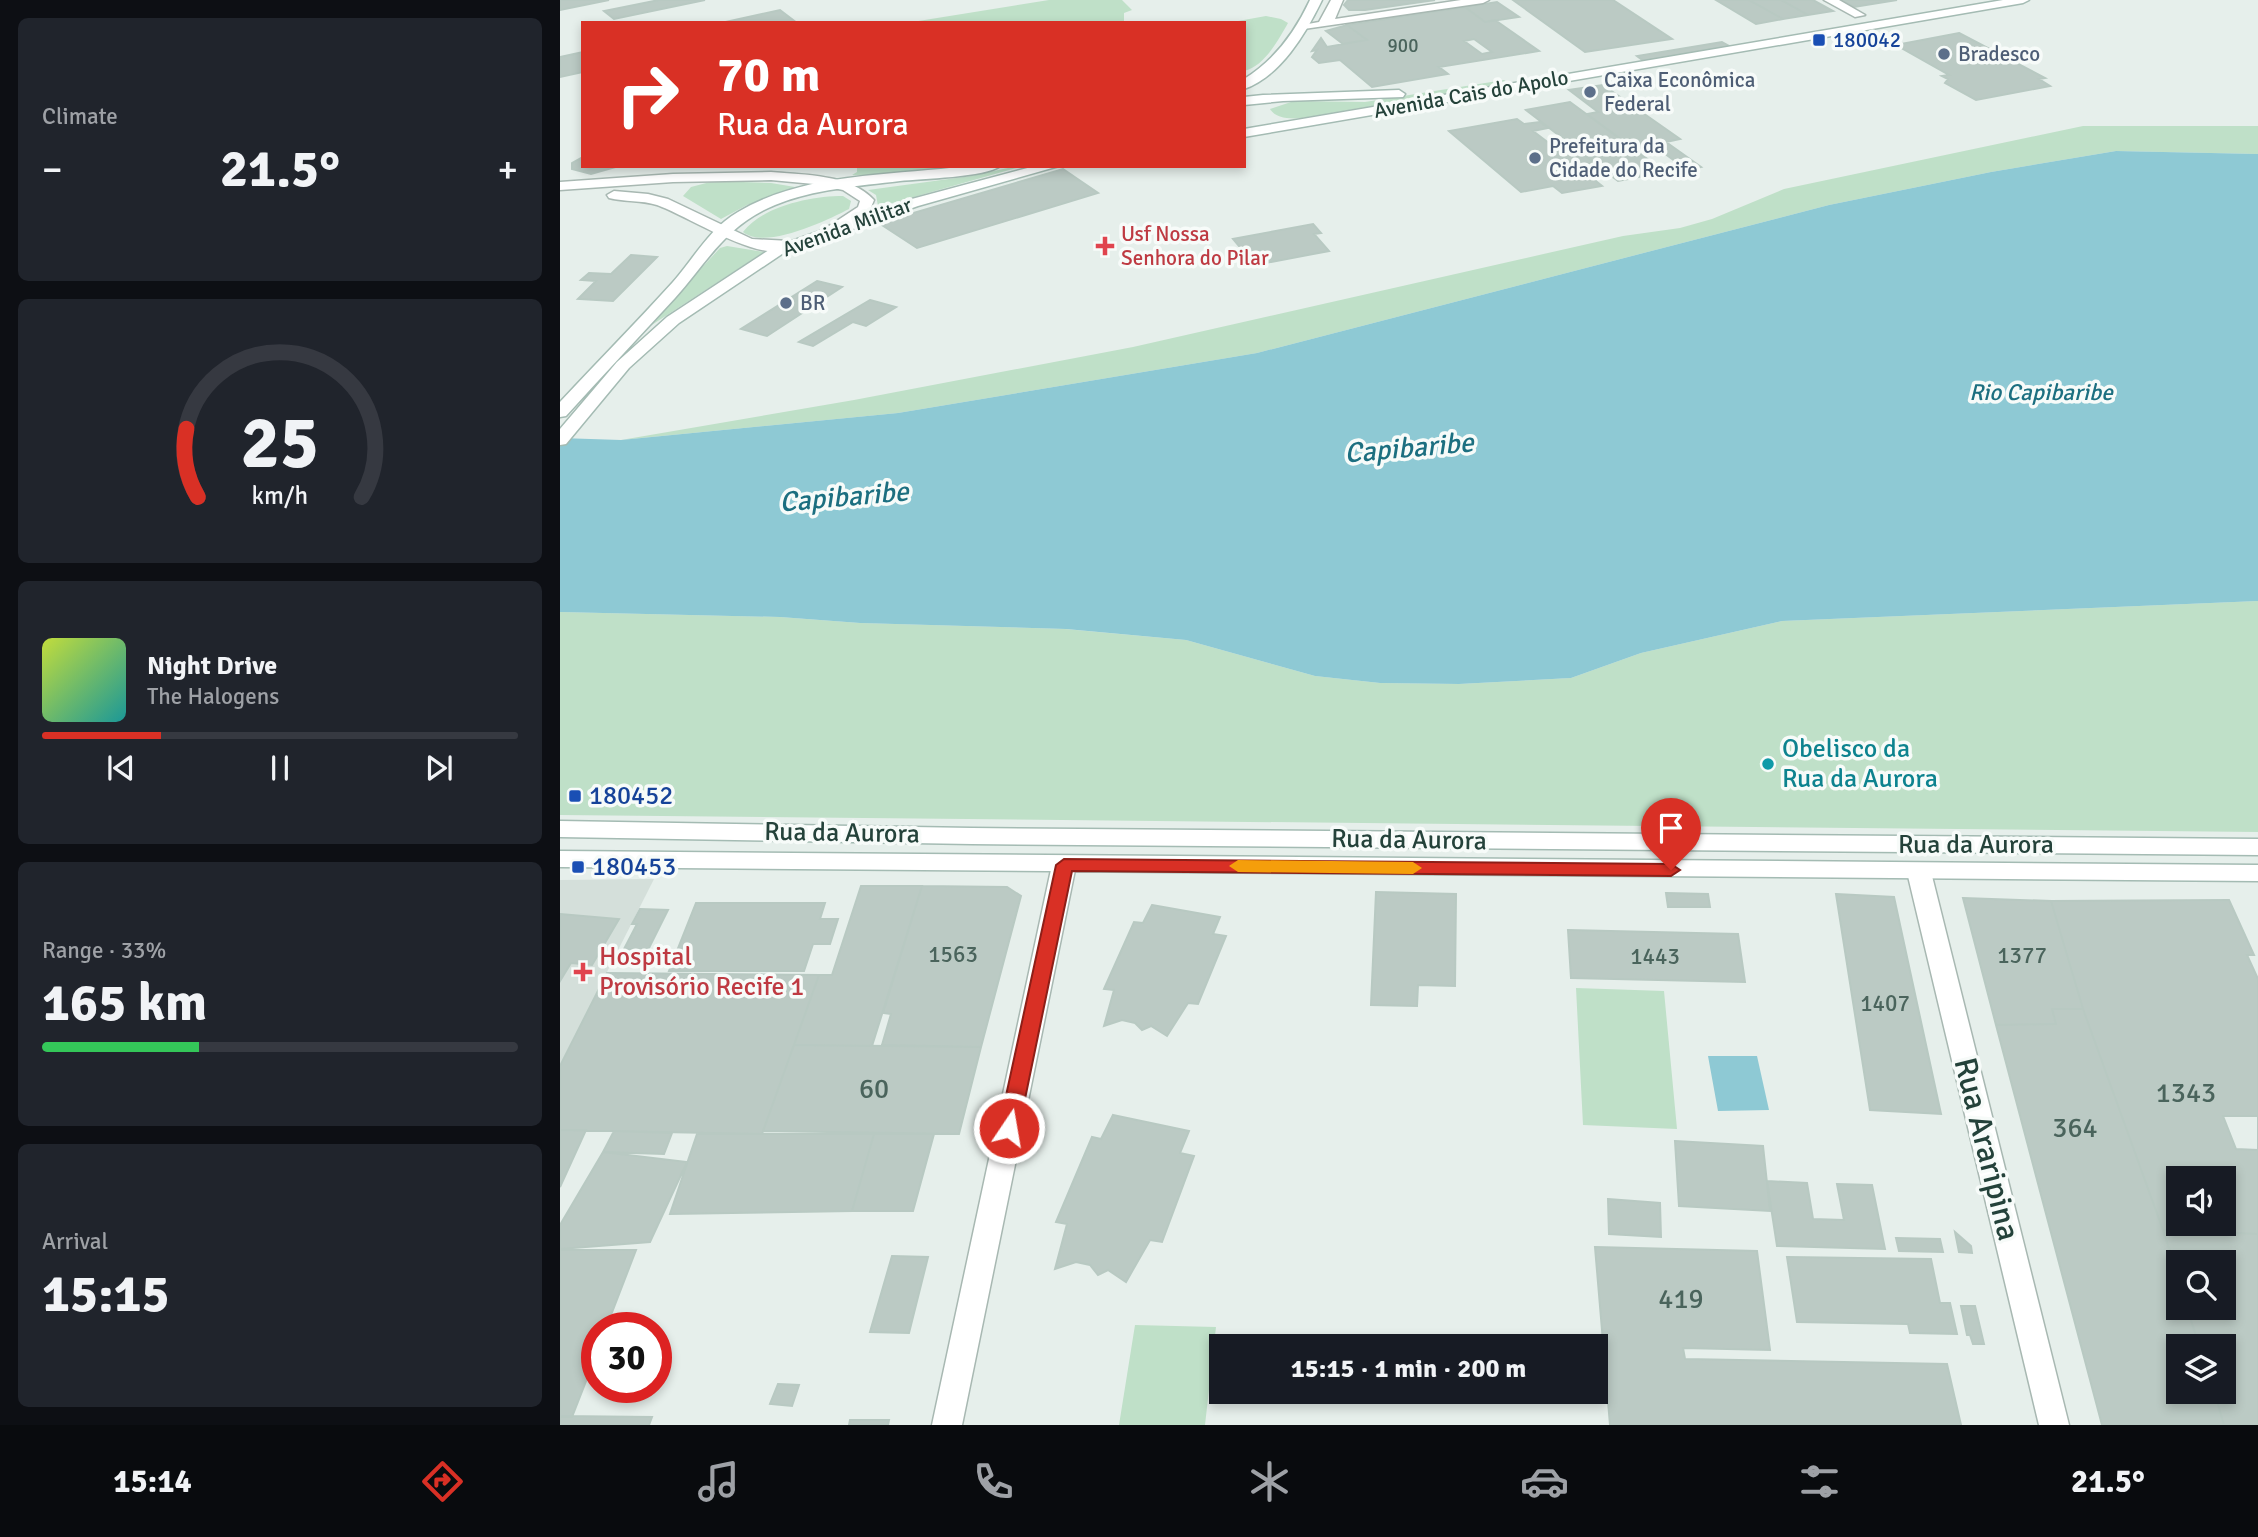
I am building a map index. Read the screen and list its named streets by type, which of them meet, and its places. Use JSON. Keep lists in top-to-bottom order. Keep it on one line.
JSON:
{"streets":{"main road":["Avenida Cais do Apolo","Avenida Militar","Rua da Aurora","Rua Araripina"]},"crossings":[["Rua da Aurora","Rua Araripina"]],"water":["Rio Capibaribe","Capibaribe"],"places":{"transit":["180042","180452","180453"],"other":["Bradesco","Caixa Econômica Federal","Prefeitura da Cidade do Recife","BR","Obelisco da Rua da Aurora"],"health":["Usf Nossa Senhora do Pilar","Hospital Provisório Recife 1"]},"house_numbers":["900","1563","1377","1443","1407","60","1343","364","419"],"page":{"tile":["Climate",["Range · 33%","165 km"],["Arrival","15:15"]],"turn":["70 m","Rua da Aurora"],"heat":["−","21.5°","+"],"song":["Night Drive","The Halogens"],"limit":"30","trip":"15:15 · 1 min · 200 m","tabs":["15:14","21.5°"],"gauge":["25","km/h"]}}
